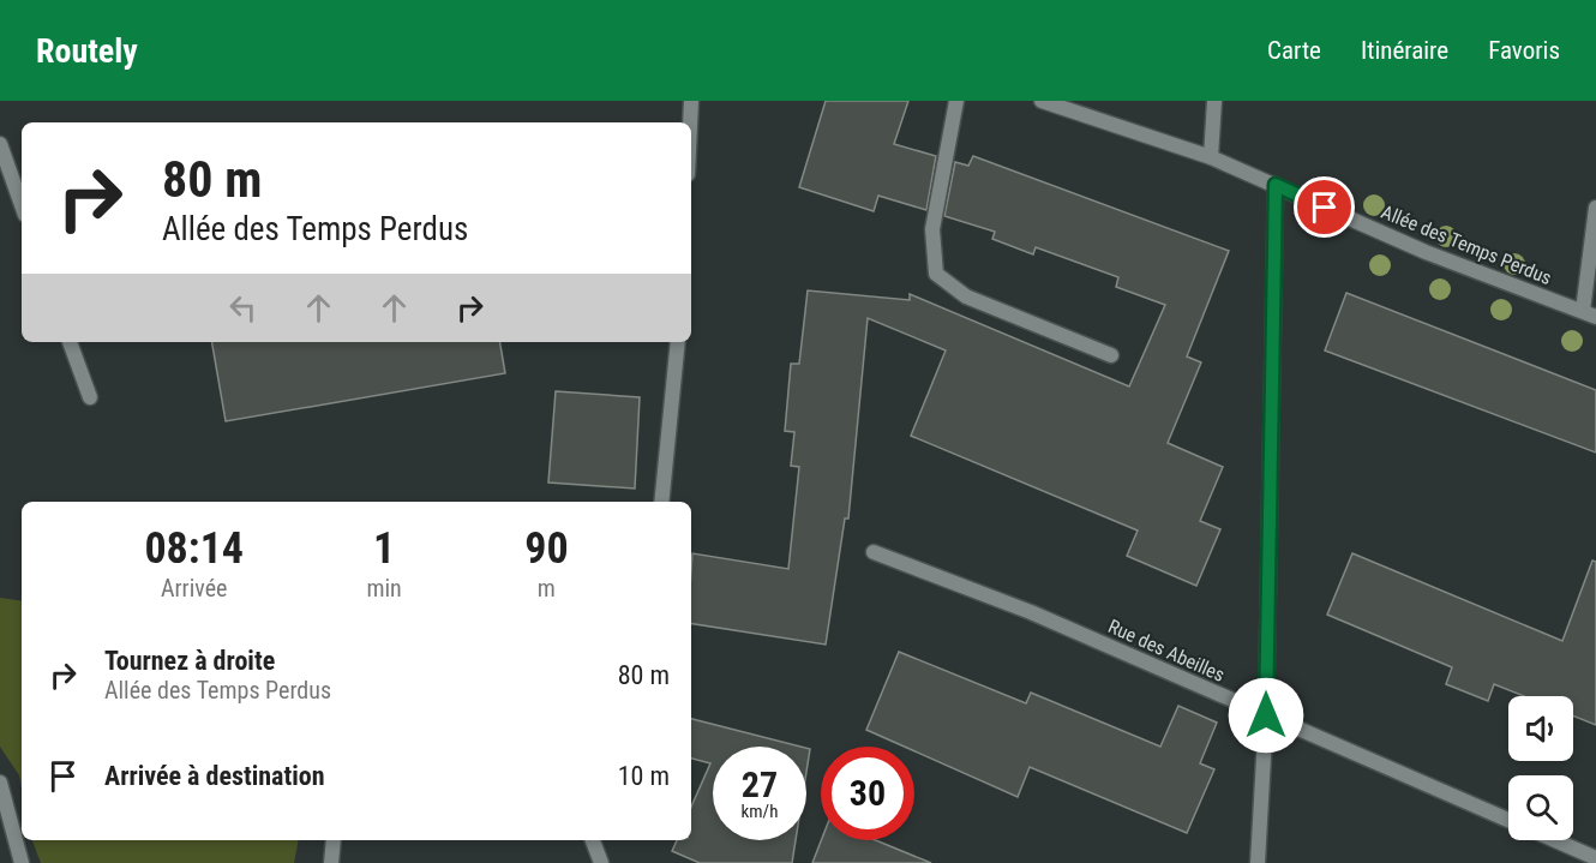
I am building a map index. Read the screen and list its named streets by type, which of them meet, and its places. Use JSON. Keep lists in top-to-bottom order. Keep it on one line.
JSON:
{"streets":{"street":["Allée des Temps Perdus","Rue des Abeilles"]},"page":{"header":"Routely","nav":["Carte","Itinéraire","Favoris"],"turn":["80 m","Allée des Temps Perdus"],"eta":["08:14","Arrivée","1","min","90","m"],"list":[{"name":"Tournez à droite","note":"Allée des Temps Perdus","value":"80 m"},{"name":"Arrivée à destination","value":"10 m"}],"speed":"27 km/h","limit":"30"}}
